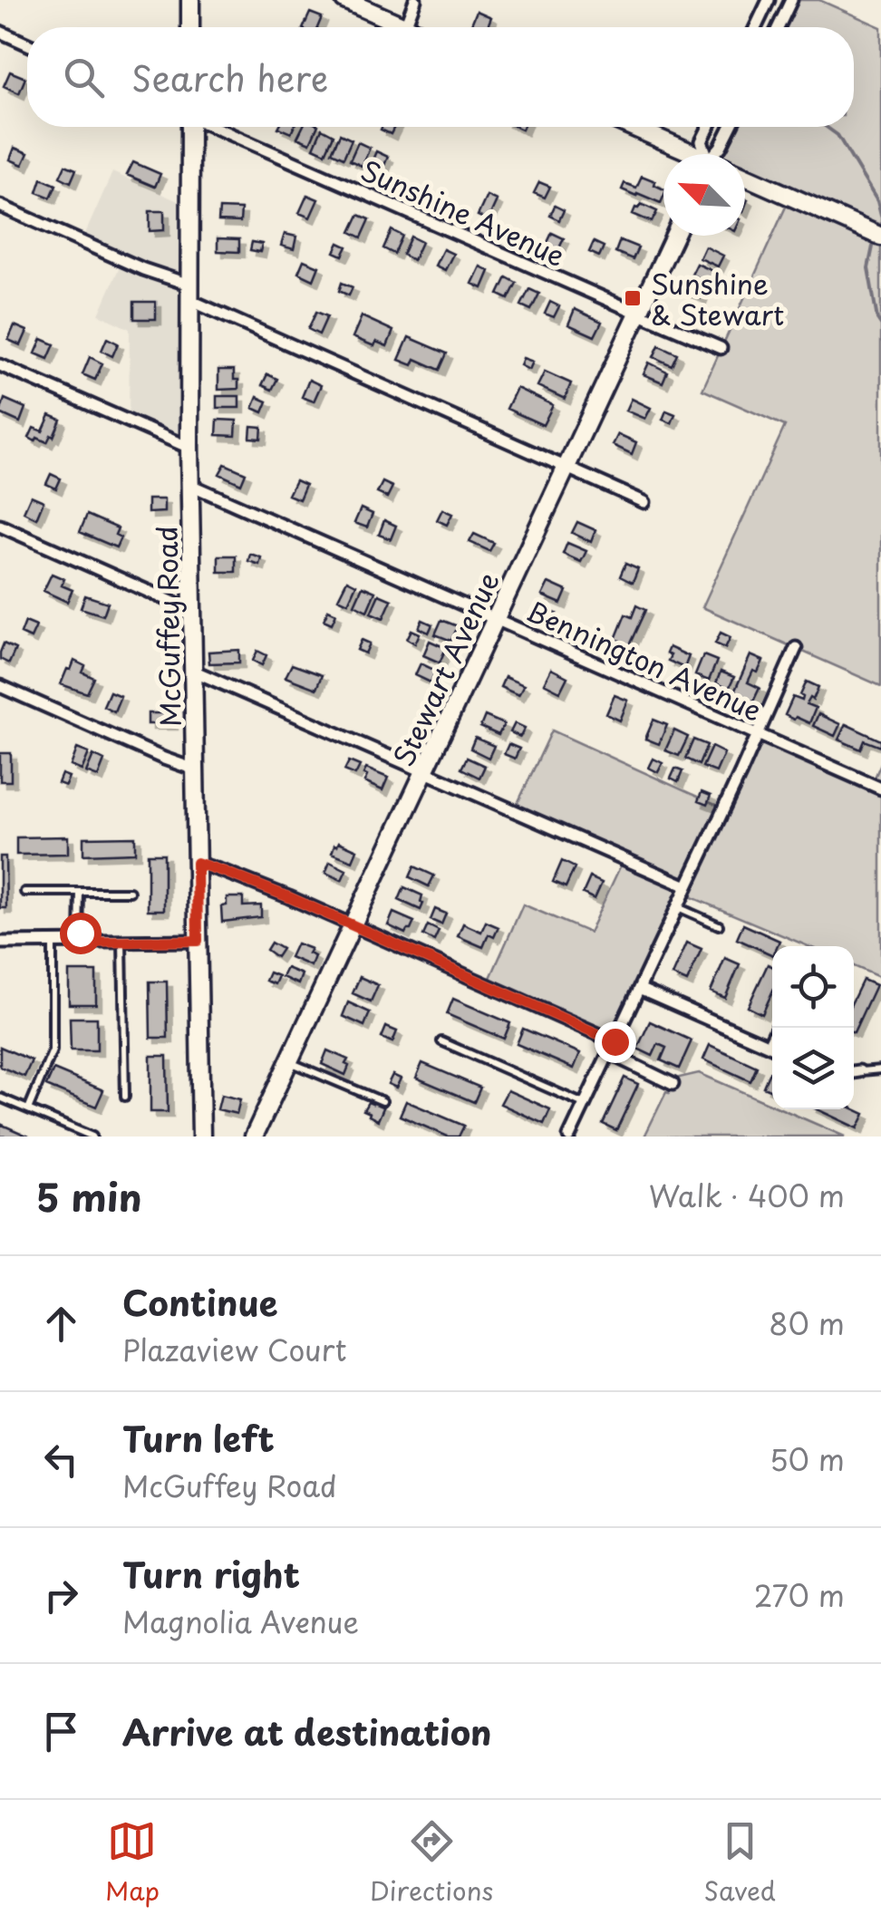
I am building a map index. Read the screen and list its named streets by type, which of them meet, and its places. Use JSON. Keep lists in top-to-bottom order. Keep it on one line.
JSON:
{"streets":{"street":["Sunshine Avenue","McGuffey Road","Bennington Avenue","Stewart Avenue"]},"crossings":[["Sunshine Avenue","Stewart Avenue"],["McGuffey Road","Bennington Avenue"],["Bennington Avenue","Stewart Avenue"]],"places":{"transit":["Sunshine & Stewart"]},"north":"top left","page":{"search":"Search here","heading":["5 min","Walk · 400 m"],"list":[["Continue","Plazaview Court","80 m"],["Turn left","McGuffey Road","50 m"],["Turn right","Magnolia Avenue","270 m"],"Arrive at destination"],"nav":["Map","Directions","Saved"]}}
